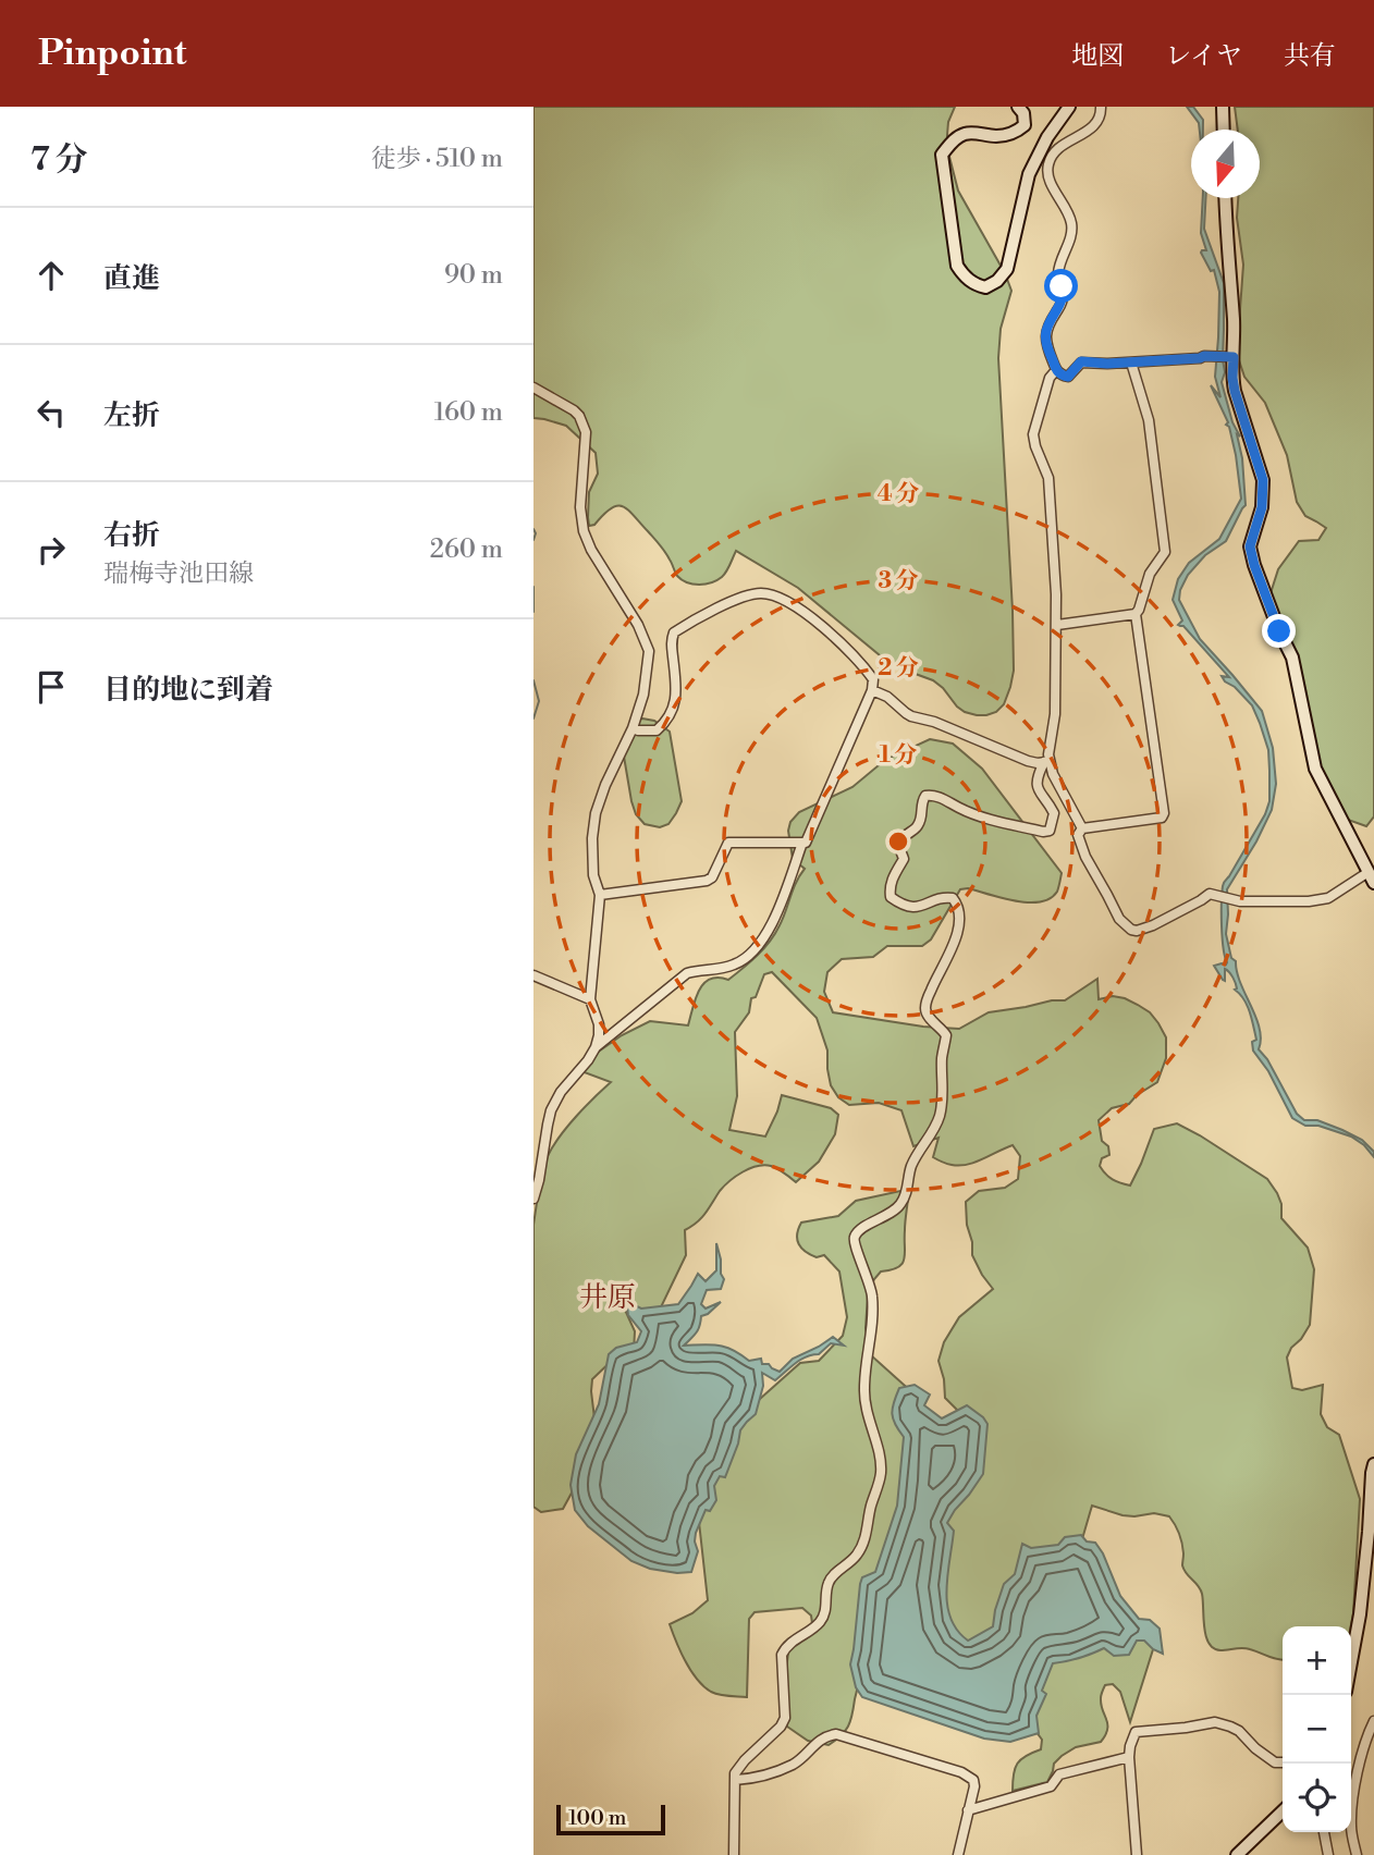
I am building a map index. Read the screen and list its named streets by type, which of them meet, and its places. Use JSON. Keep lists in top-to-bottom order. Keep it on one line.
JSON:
{"districts":["井原"],"scale_bar":"100 m","north":"bottom","page":{"header":"Pinpoint","nav":["地図","レイヤ","共有"],"heading":["7 分","徒歩 · 510 m"],"list":[["直進","90 m"],["左折","160 m"],["右折","瑞梅寺池田線","260 m"],"目的地に到着"],"map_buttons":["+","−"],"scale":"100 m"},"rings":["4 分","3 分","2 分","1 分"]}
